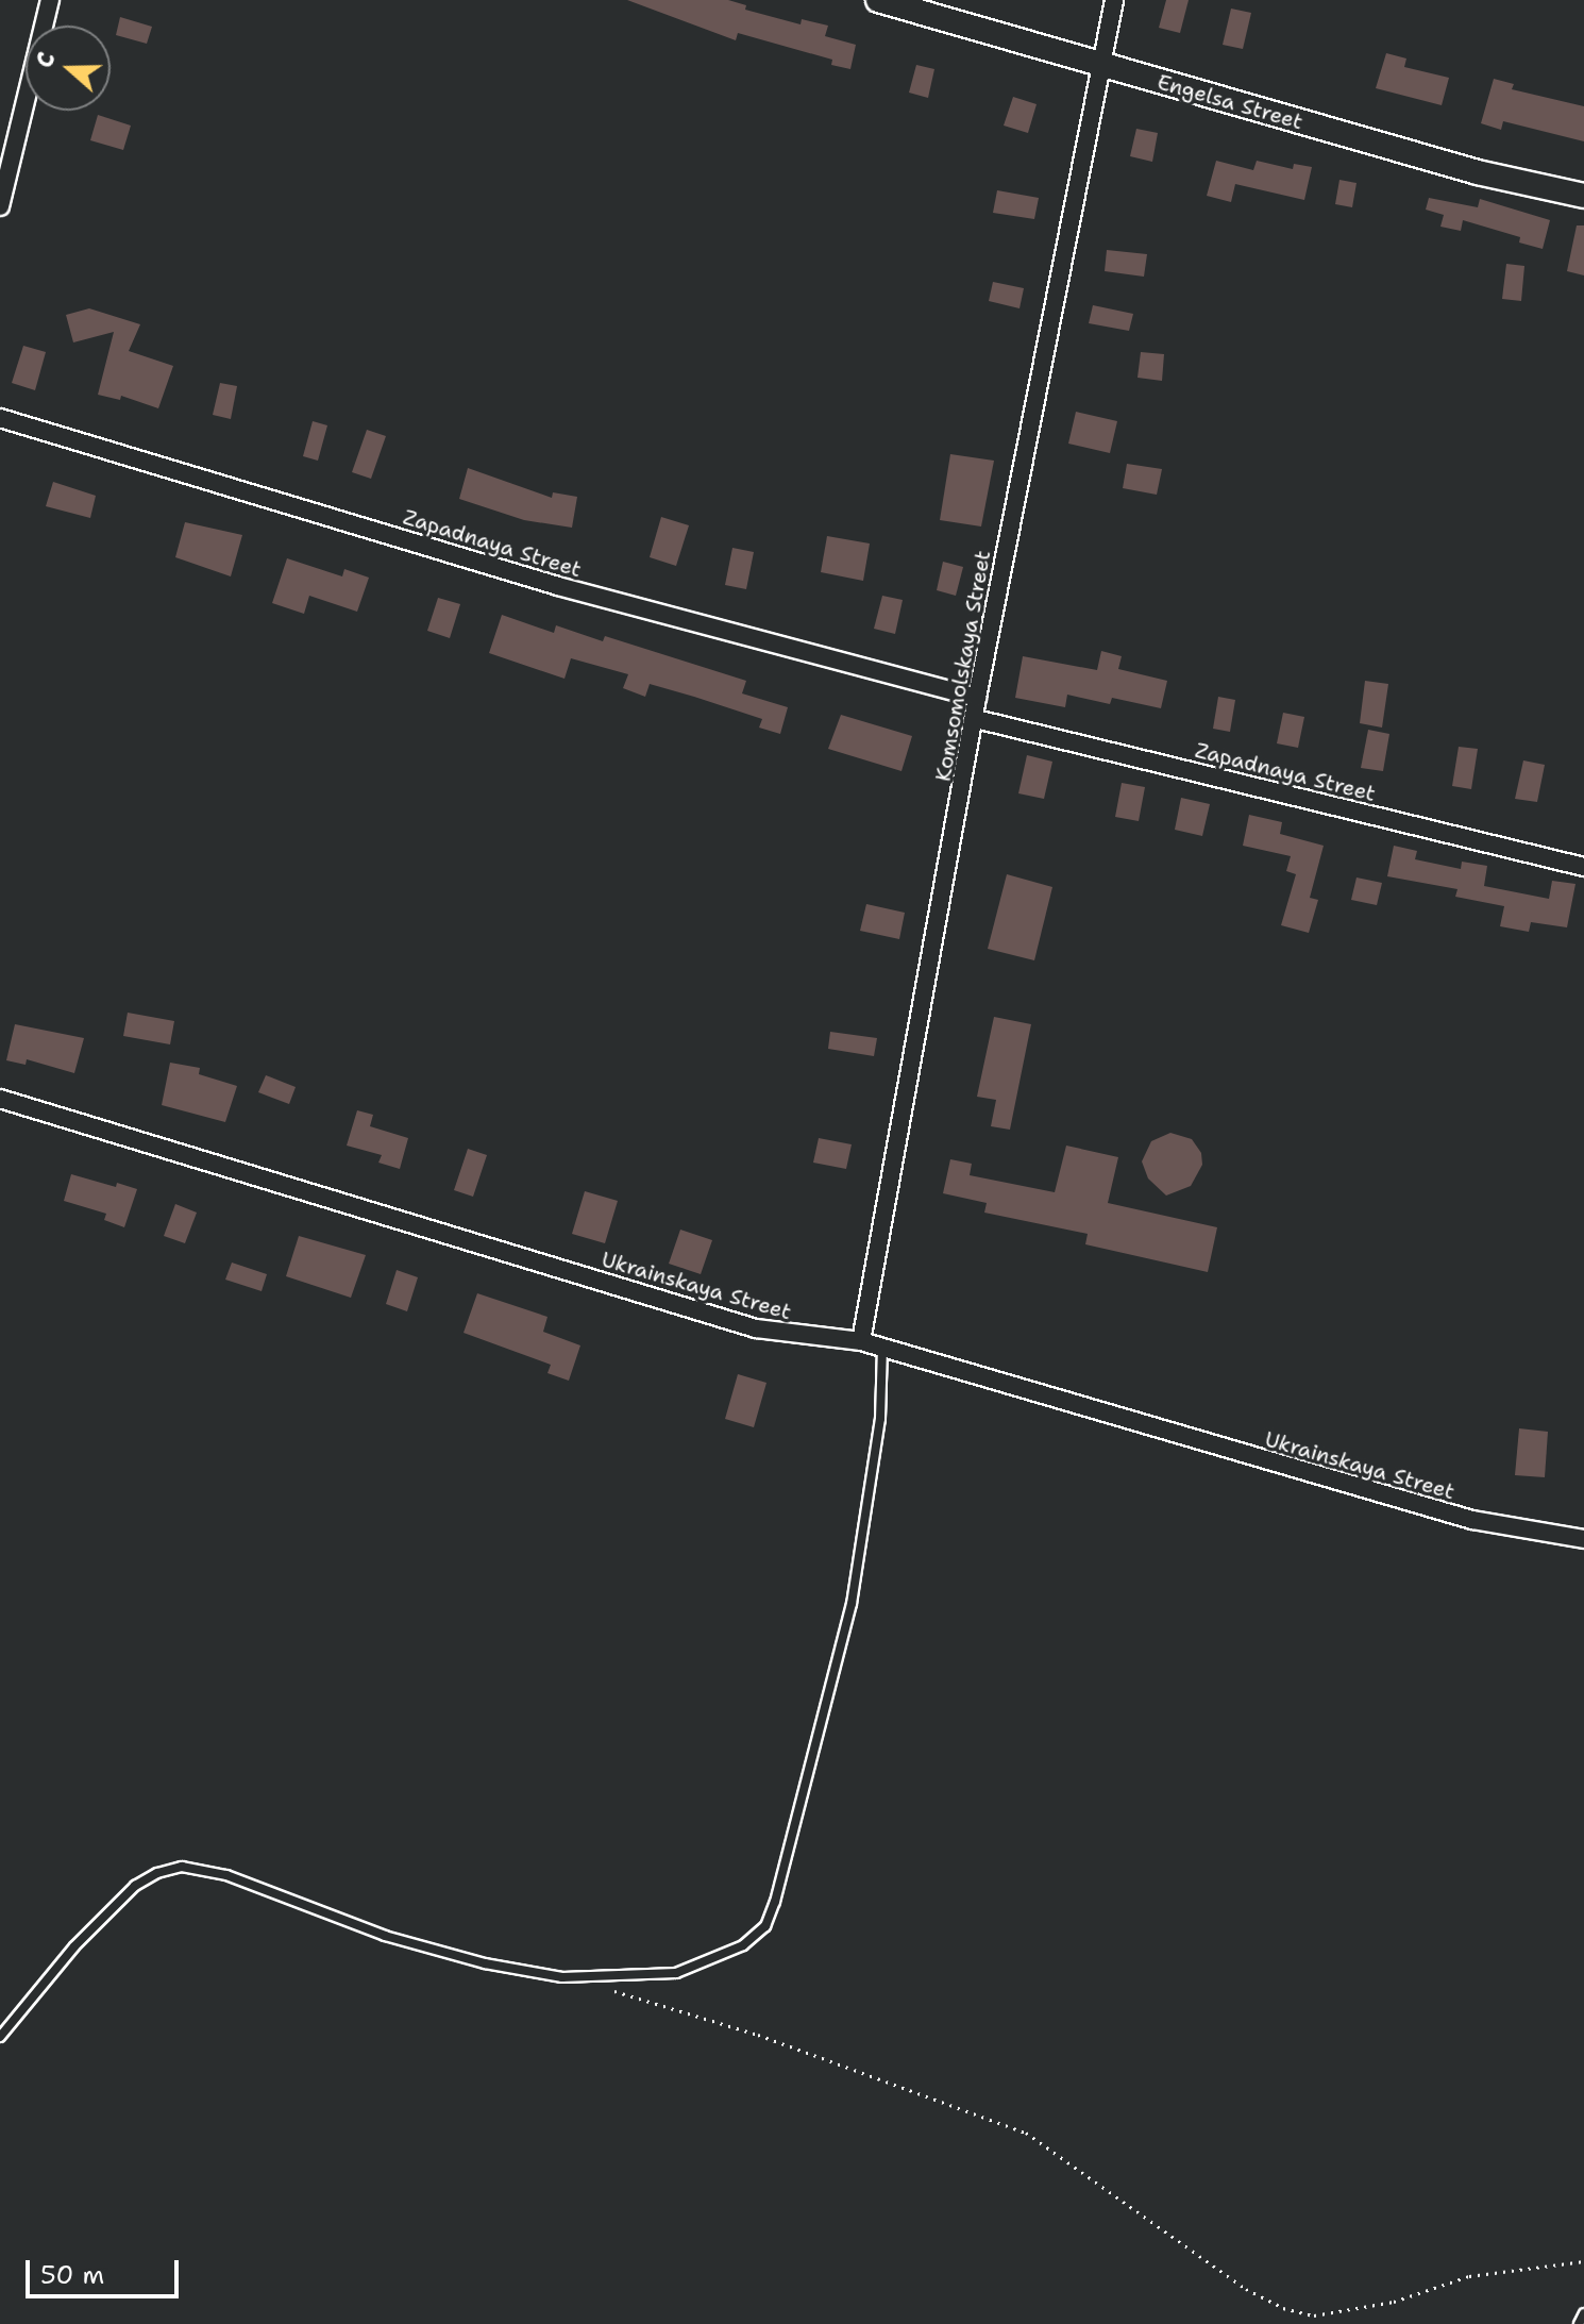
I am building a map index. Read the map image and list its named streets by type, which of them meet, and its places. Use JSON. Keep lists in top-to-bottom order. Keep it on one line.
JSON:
{"streets":{"main road":["Engelsa Street"],"street":["Zapadnaya Street","Komsomolskaya Street","Ukrainskaya Street"]},"crossings":[["Engelsa Street","Komsomolskaya Street"],["Zapadnaya Street","Komsomolskaya Street"],["Komsomolskaya Street","Ukrainskaya Street"]],"scale_bar":"50 m","north":"left"}
